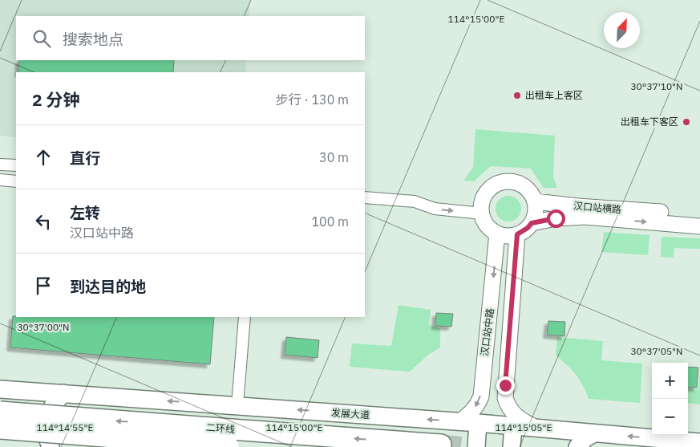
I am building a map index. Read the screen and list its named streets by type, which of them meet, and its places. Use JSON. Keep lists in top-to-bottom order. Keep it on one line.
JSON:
{"streets":{"highway":["二环线"],"main road":["汉口站横路","汉口站中路","发展大道"]},"crossings":[["汉口站横路","汉口站中路"],["汉口站中路","发展大道"]],"one_way":["汉口站中路","发展大道"],"places":["出租车上客区","出租车下客区"],"north":"top right","page":{"search":"搜索地点","heading":["2 分钟","步行 · 130 m"],"list":[["直行","30 m"],["左转","汉口站中路","100 m"],"到达目的地"],"map_buttons":["+","−"]},"coordinates":["114°15'00\"E","30°37'10\"N","30°37'00\"N","30°37'05\"N","114°14'55\"E","114°15'05\"E"]}
